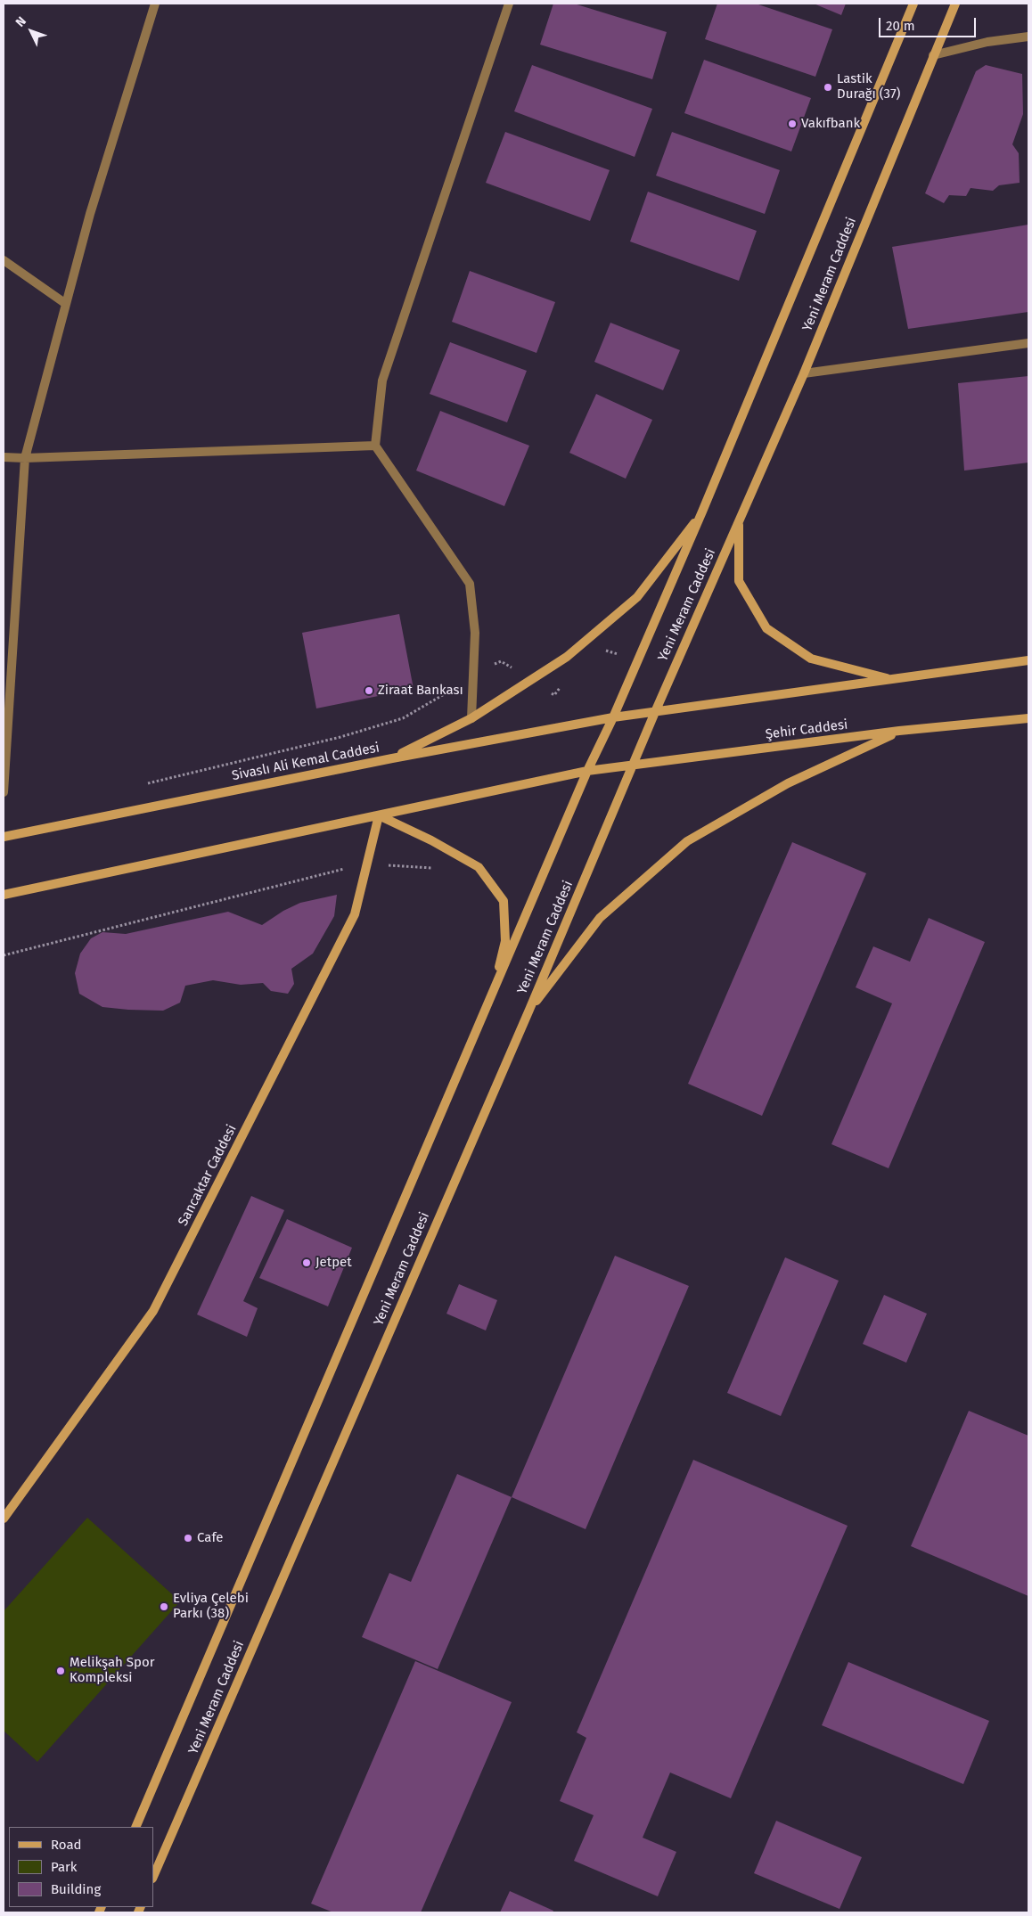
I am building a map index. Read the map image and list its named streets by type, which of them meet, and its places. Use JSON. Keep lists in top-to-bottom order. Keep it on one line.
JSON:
{"streets":{"main road":["Yeni Meram Caddesi","Şehir Caddesi","Sivaslı Ali Kemal Caddesi","Sancaktar Caddesi"]},"crossings":[["Yeni Meram Caddesi","Şehir Caddesi"],["Yeni Meram Caddesi","Sivaslı Ali Kemal Caddesi"]],"places":["Lastik Durağı (37)","Vakıfbank","Ziraat Bankası","Jetpet","Cafe","Evliya Çelebi Parkı (38)","Melikşah Spor Kompleksi"],"legend":["Road","Park","Building"],"scale_bar":"20 m","north":"top left"}
